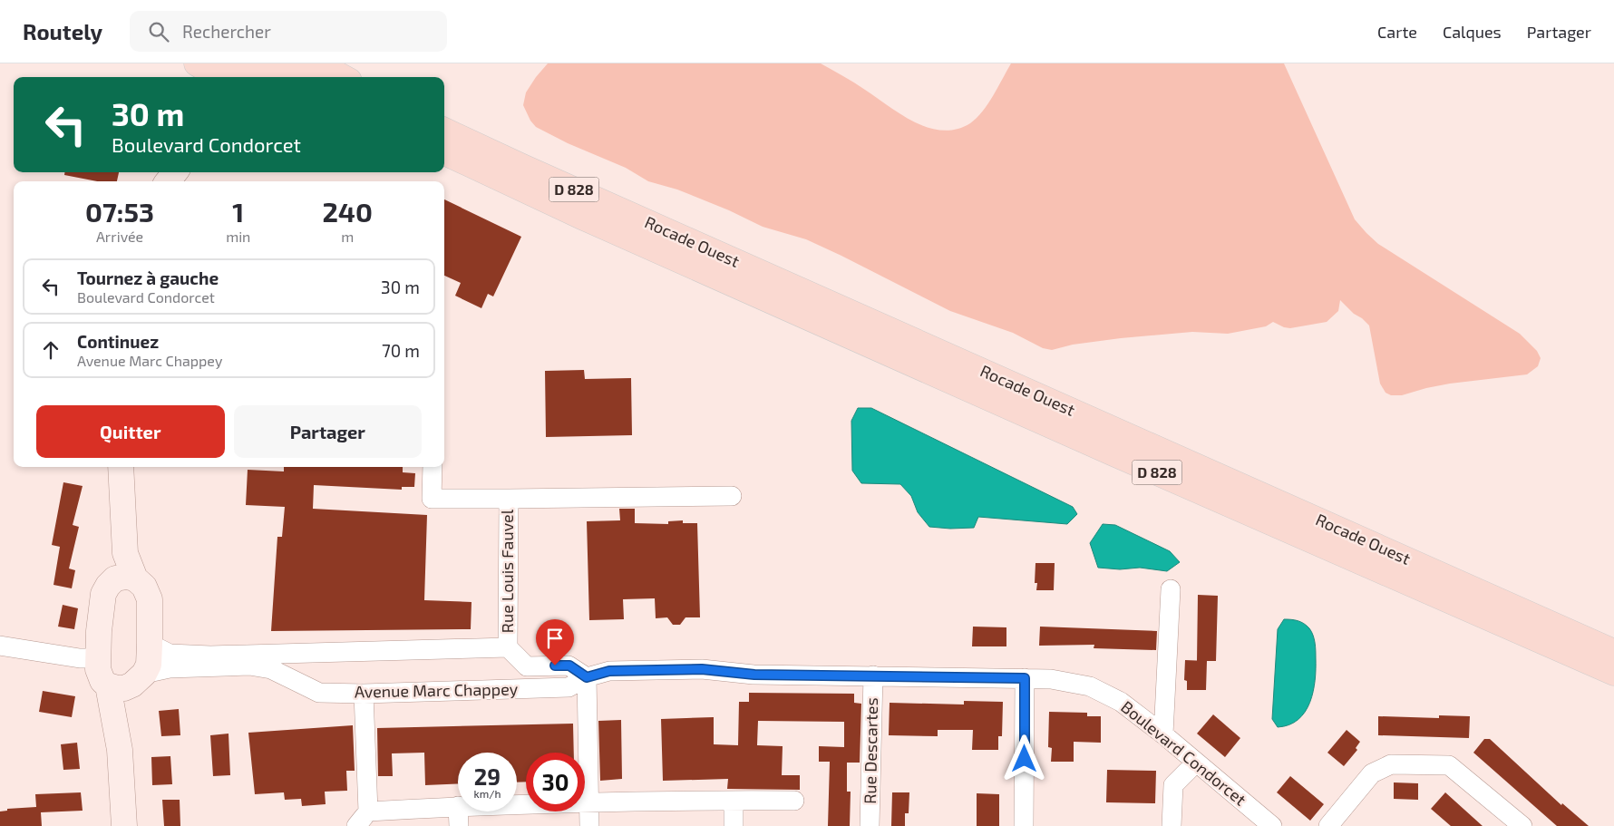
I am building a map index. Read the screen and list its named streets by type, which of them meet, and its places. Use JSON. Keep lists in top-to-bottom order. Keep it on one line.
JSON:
{"streets":{"main road":["D 828","Rocade Ouest"],"street":["Rue Louis Fauvel","Avenue Marc Chappey","Rue Descartes","Boulevard Condorcet"]},"crossings":[["Rue Louis Fauvel","Avenue Marc Chappey"],["Avenue Marc Chappey","Rue Descartes"],["Avenue Marc Chappey","Boulevard Condorcet"],["Rue Descartes","Boulevard Condorcet"]],"page":{"header":"Routely","search":"Rechercher","nav":["Carte","Calques","Partager"],"turn":["30 m","Boulevard Condorcet"],"eta":["07:53","Arrivée","1","min","240","m"],"list":[{"name":"Tournez à gauche","note":"Boulevard Condorcet","value":"30 m"},{"name":"Continuez","note":"Avenue Marc Chappey","value":"70 m"}],"buttons":["Quitter","Partager"],"speed":"29 km/h","limit":"30"}}
